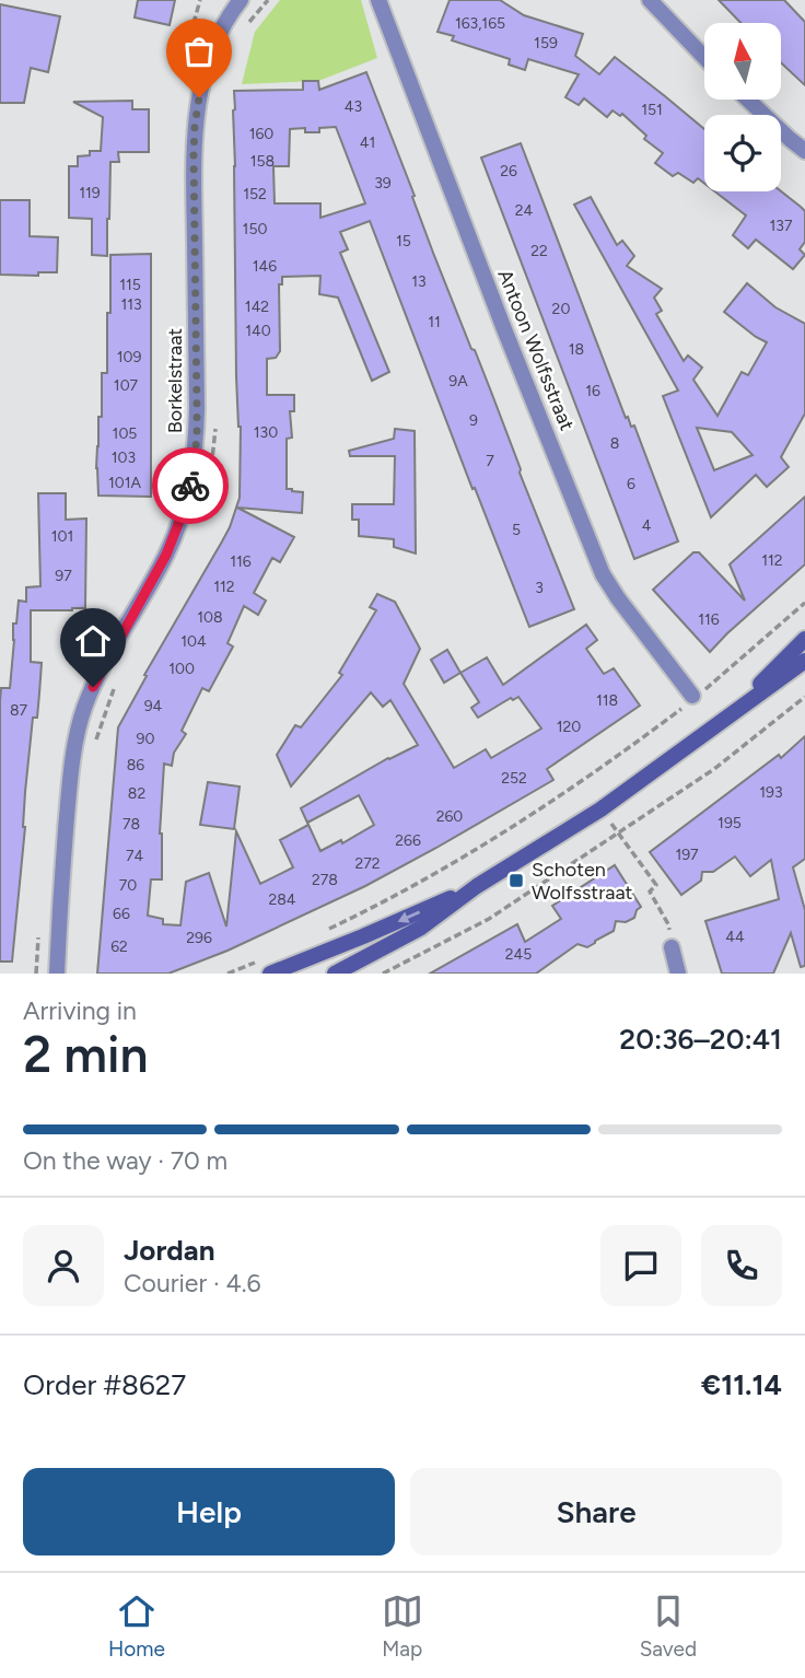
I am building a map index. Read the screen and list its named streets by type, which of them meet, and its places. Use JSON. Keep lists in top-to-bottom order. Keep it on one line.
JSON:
{"streets":{"street":["Antoon Wolfsstraat","Borkelstraat"]},"places":{"transit":["Schoten Wolfsstraat"]},"house_numbers":["163,165","159","43","151","160","41","158","26","39","119","152","24","137","150","15","22","146","13","115","113","142","20","11","140","18","109","9A","107","16","9","130","105","8","103","7","101A","6","4","5","101","112","116","97","112","3","108","116","104","100","118","94","87","120","90","86","252","193","82","260","195","78","266","197","74","272","278","70","284","66","44","296","62","245"],"north":"top","page":{"heading":["2 min","Arriving in","20:36–20:41"],"panel":["Jordan","Courier · 4.6","Order #8627","€11.14"],"bar":"On the way · 70 m","buttons":["Help","Share"],"tabs":["Home","Map","Saved"]}}
